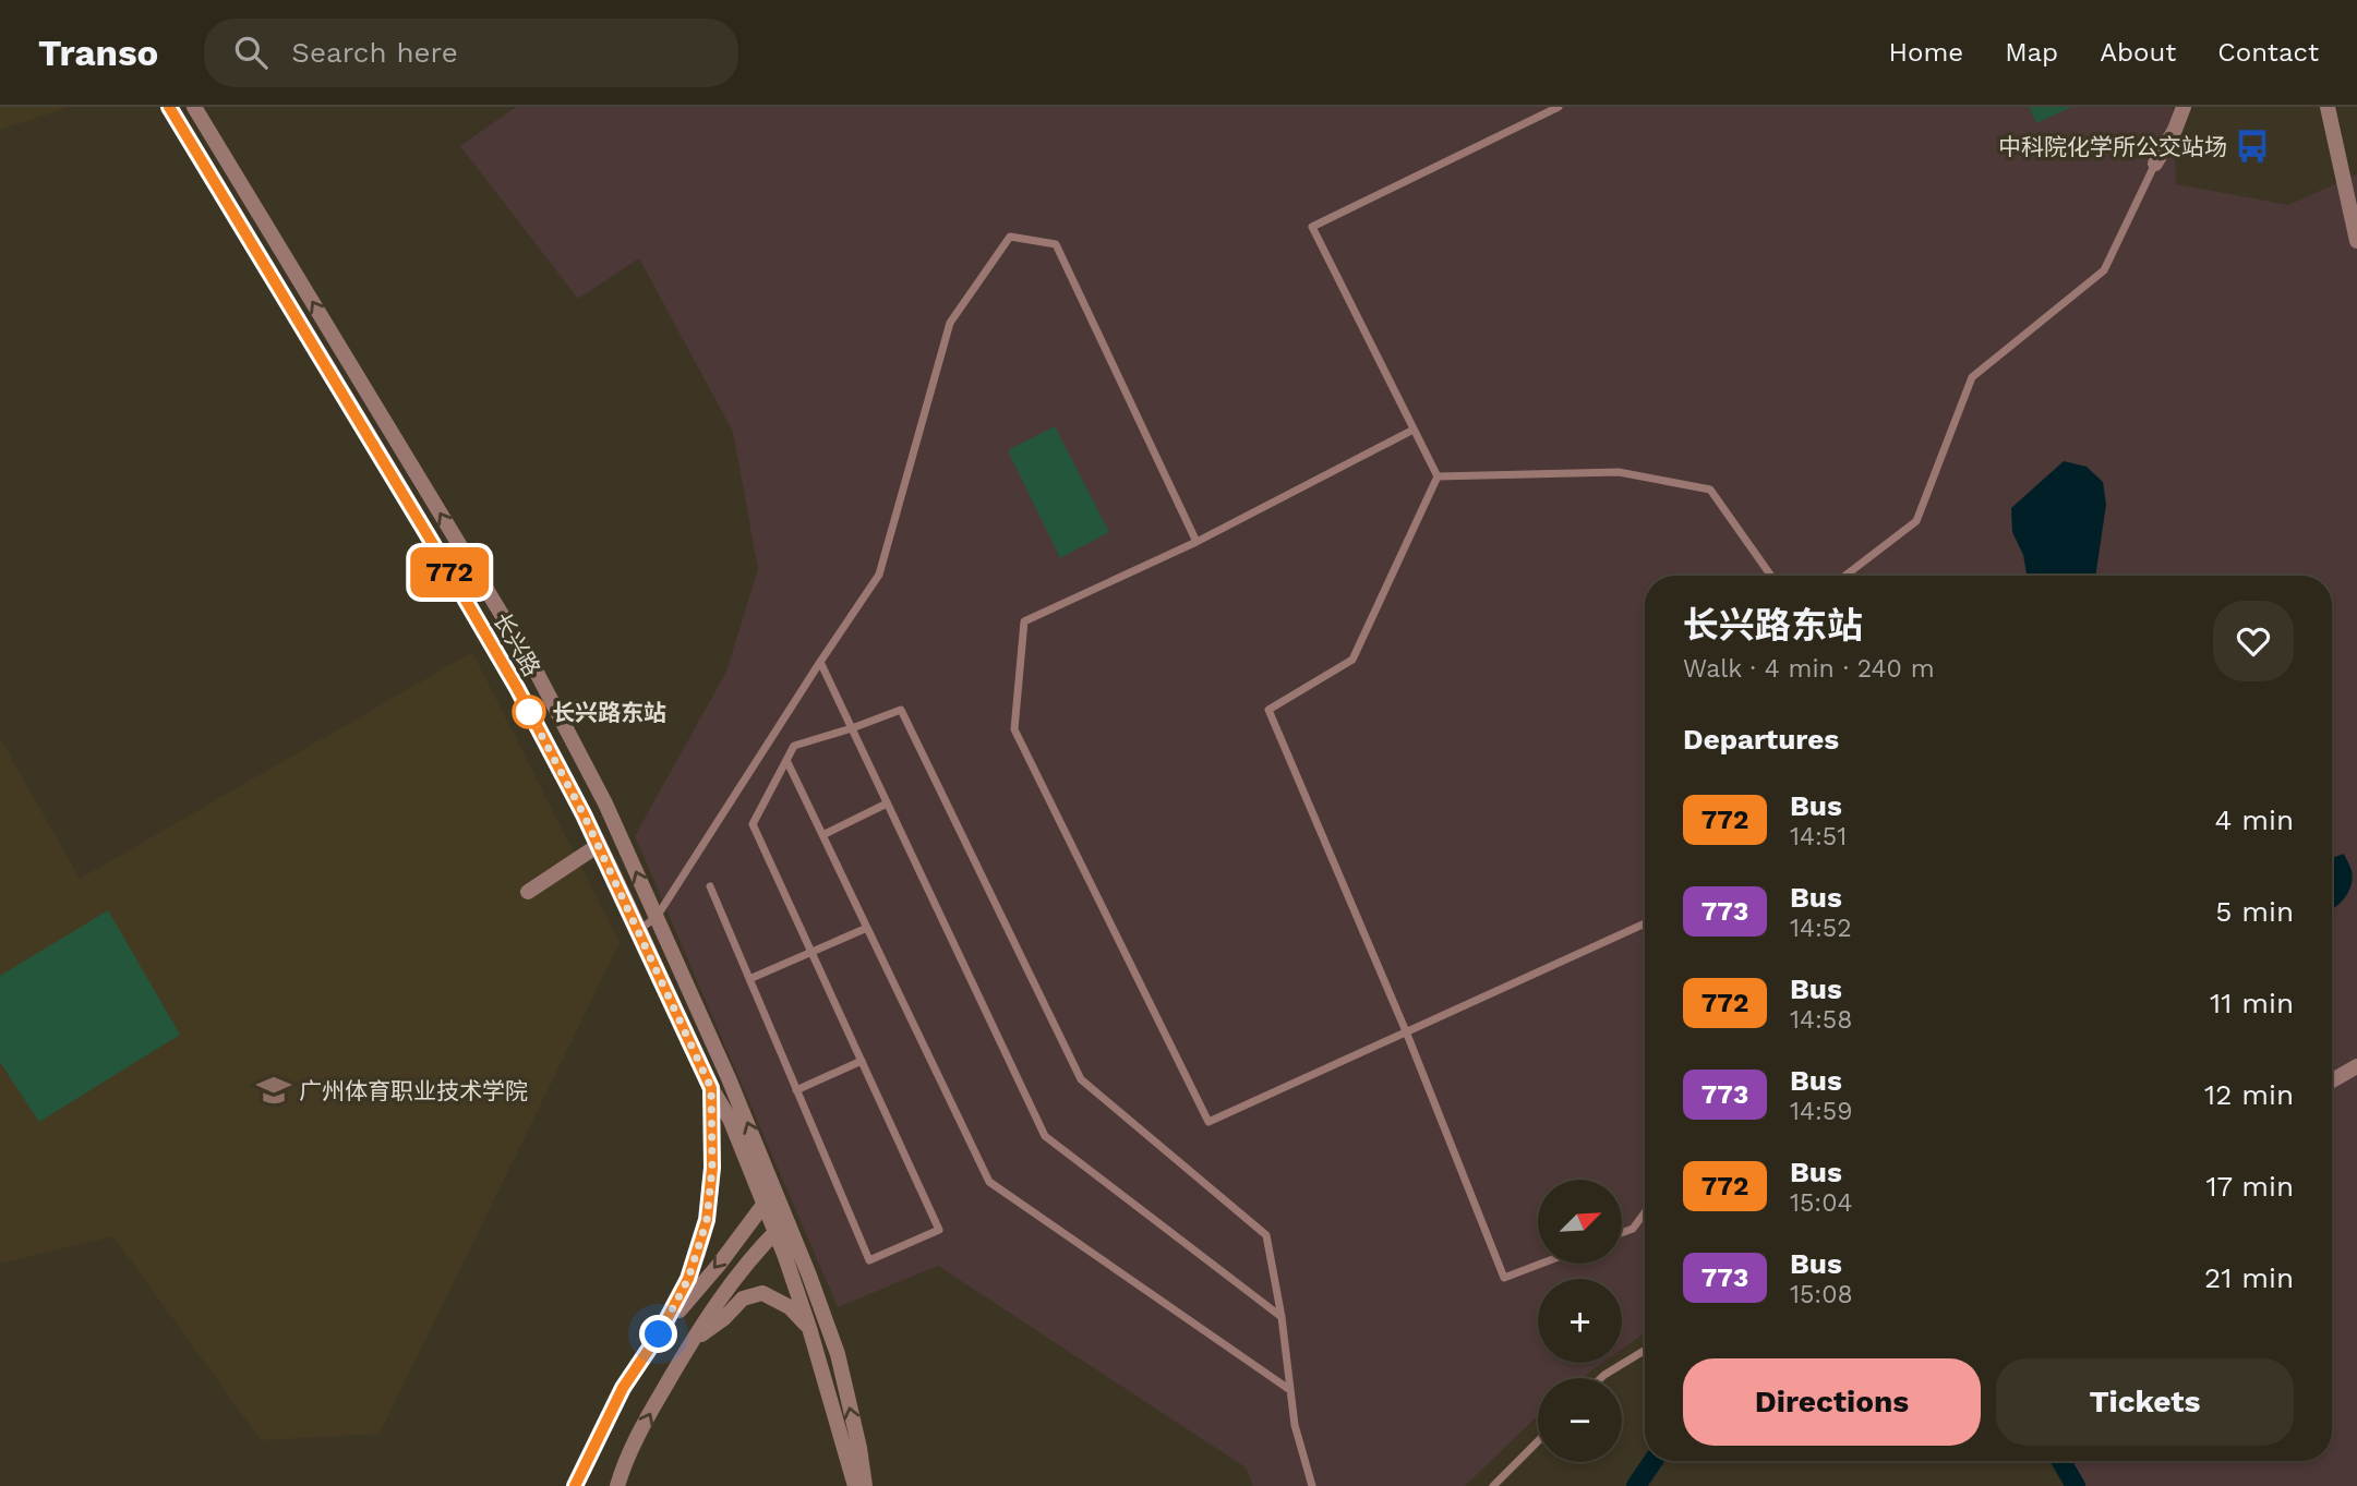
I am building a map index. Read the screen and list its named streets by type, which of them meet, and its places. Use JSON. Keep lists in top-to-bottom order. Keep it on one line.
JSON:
{"streets":{"street":["长兴路"]},"places":{"bus stop":["中科院化学所公交站场"],"other":["长兴路东站"],"school or university":["广州体育职业技术学院"]},"lines":["bus line 772"],"north":"top right","page":{"header":"Transo","search":"Search here","nav":["Home","Map","About","Contact"],"on_map":"772","heading":[["长兴路东站","Walk · 4 min · 240 m"],"Departures"],"list":[{"mark":"772","name":"Bus","note":"14:51","value":"4 min"},{"mark":"773","name":"Bus","note":"14:52","value":"5 min"},{"mark":"772","name":"Bus","note":"14:58","value":"11 min"},{"mark":"773","name":"Bus","note":"14:59","value":"12 min"},{"mark":"772","name":"Bus","note":"15:04","value":"17 min"},{"mark":"773","name":"Bus","note":"15:08","value":"21 min"}],"map_buttons":["+","−"],"buttons":["Directions","Tickets"]}}
